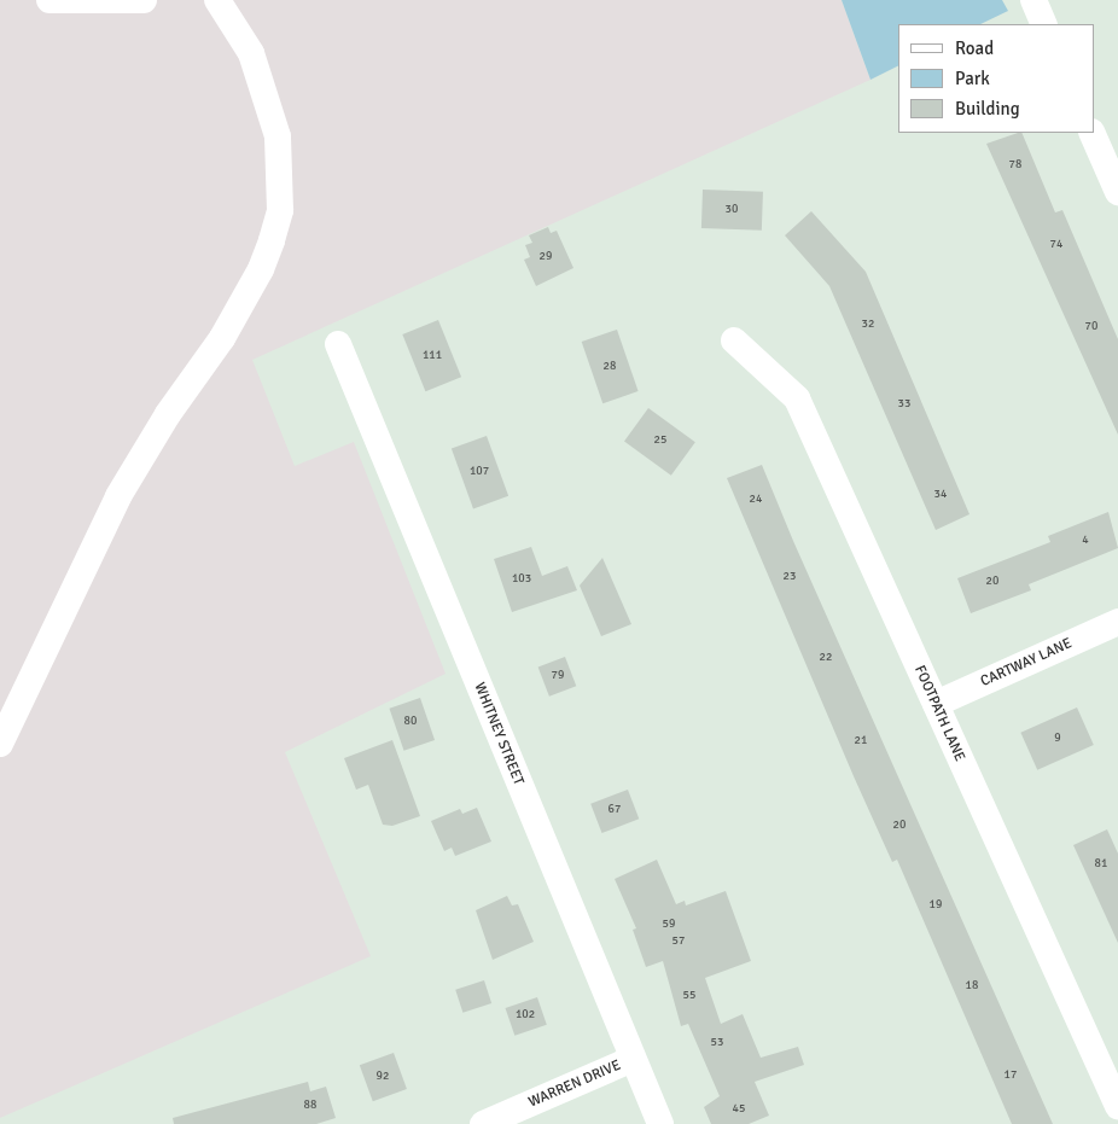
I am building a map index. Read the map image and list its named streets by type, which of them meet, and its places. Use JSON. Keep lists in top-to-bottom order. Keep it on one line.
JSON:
{"streets":{"street":["CARTWAY LANE","FOOTPATH LANE","WHITNEY STREET","WARREN DRIVE"]},"crossings":[["CARTWAY LANE","FOOTPATH LANE"],["WHITNEY STREET","WARREN DRIVE"]],"house_numbers":["78","30","74","29","32","70","111","28","33","25","107","34","24","4","23","103","20","22","79","80","9","21","67","20","81","19","59","57","18","55","102","53","17","92","88","45"],"legend":["Road","Park","Building"]}
